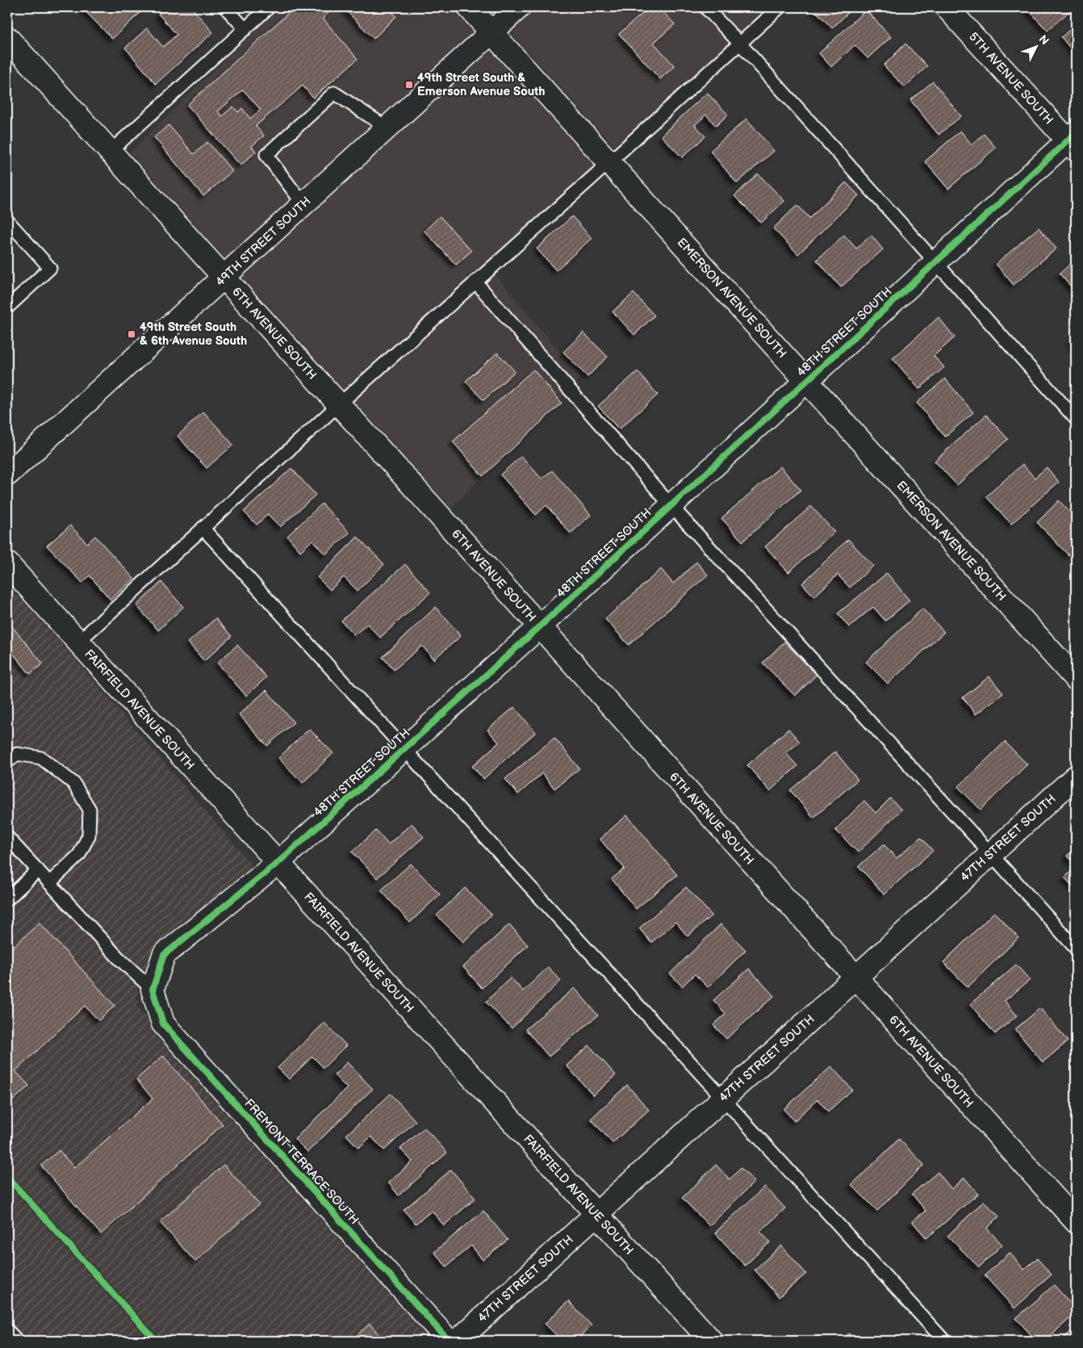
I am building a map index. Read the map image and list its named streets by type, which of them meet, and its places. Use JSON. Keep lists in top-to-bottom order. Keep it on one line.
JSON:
{"streets":{"street":["5TH AVENUE SOUTH","49TH STREET SOUTH","EMERSON AVENUE SOUTH","48TH STREET SOUTH","6TH AVENUE SOUTH","FAIRFIELD AVENUE SOUTH","47TH STREET SOUTH","FREMONT TERRACE SOUTH"]},"crossings":[["5TH AVENUE SOUTH","48TH STREET SOUTH"],["49TH STREET SOUTH","EMERSON AVENUE SOUTH"],["49TH STREET SOUTH","6TH AVENUE SOUTH"],["EMERSON AVENUE SOUTH","48TH STREET SOUTH"],["48TH STREET SOUTH","6TH AVENUE SOUTH"],["48TH STREET SOUTH","FAIRFIELD AVENUE SOUTH"],["48TH STREET SOUTH","FREMONT TERRACE SOUTH"],["6TH AVENUE SOUTH","47TH STREET SOUTH"],["FAIRFIELD AVENUE SOUTH","47TH STREET SOUTH"]],"places":{"transit":["49th Street South & Emerson Avenue South","49th Street South & 6th Avenue South"]},"north":"top right"}
